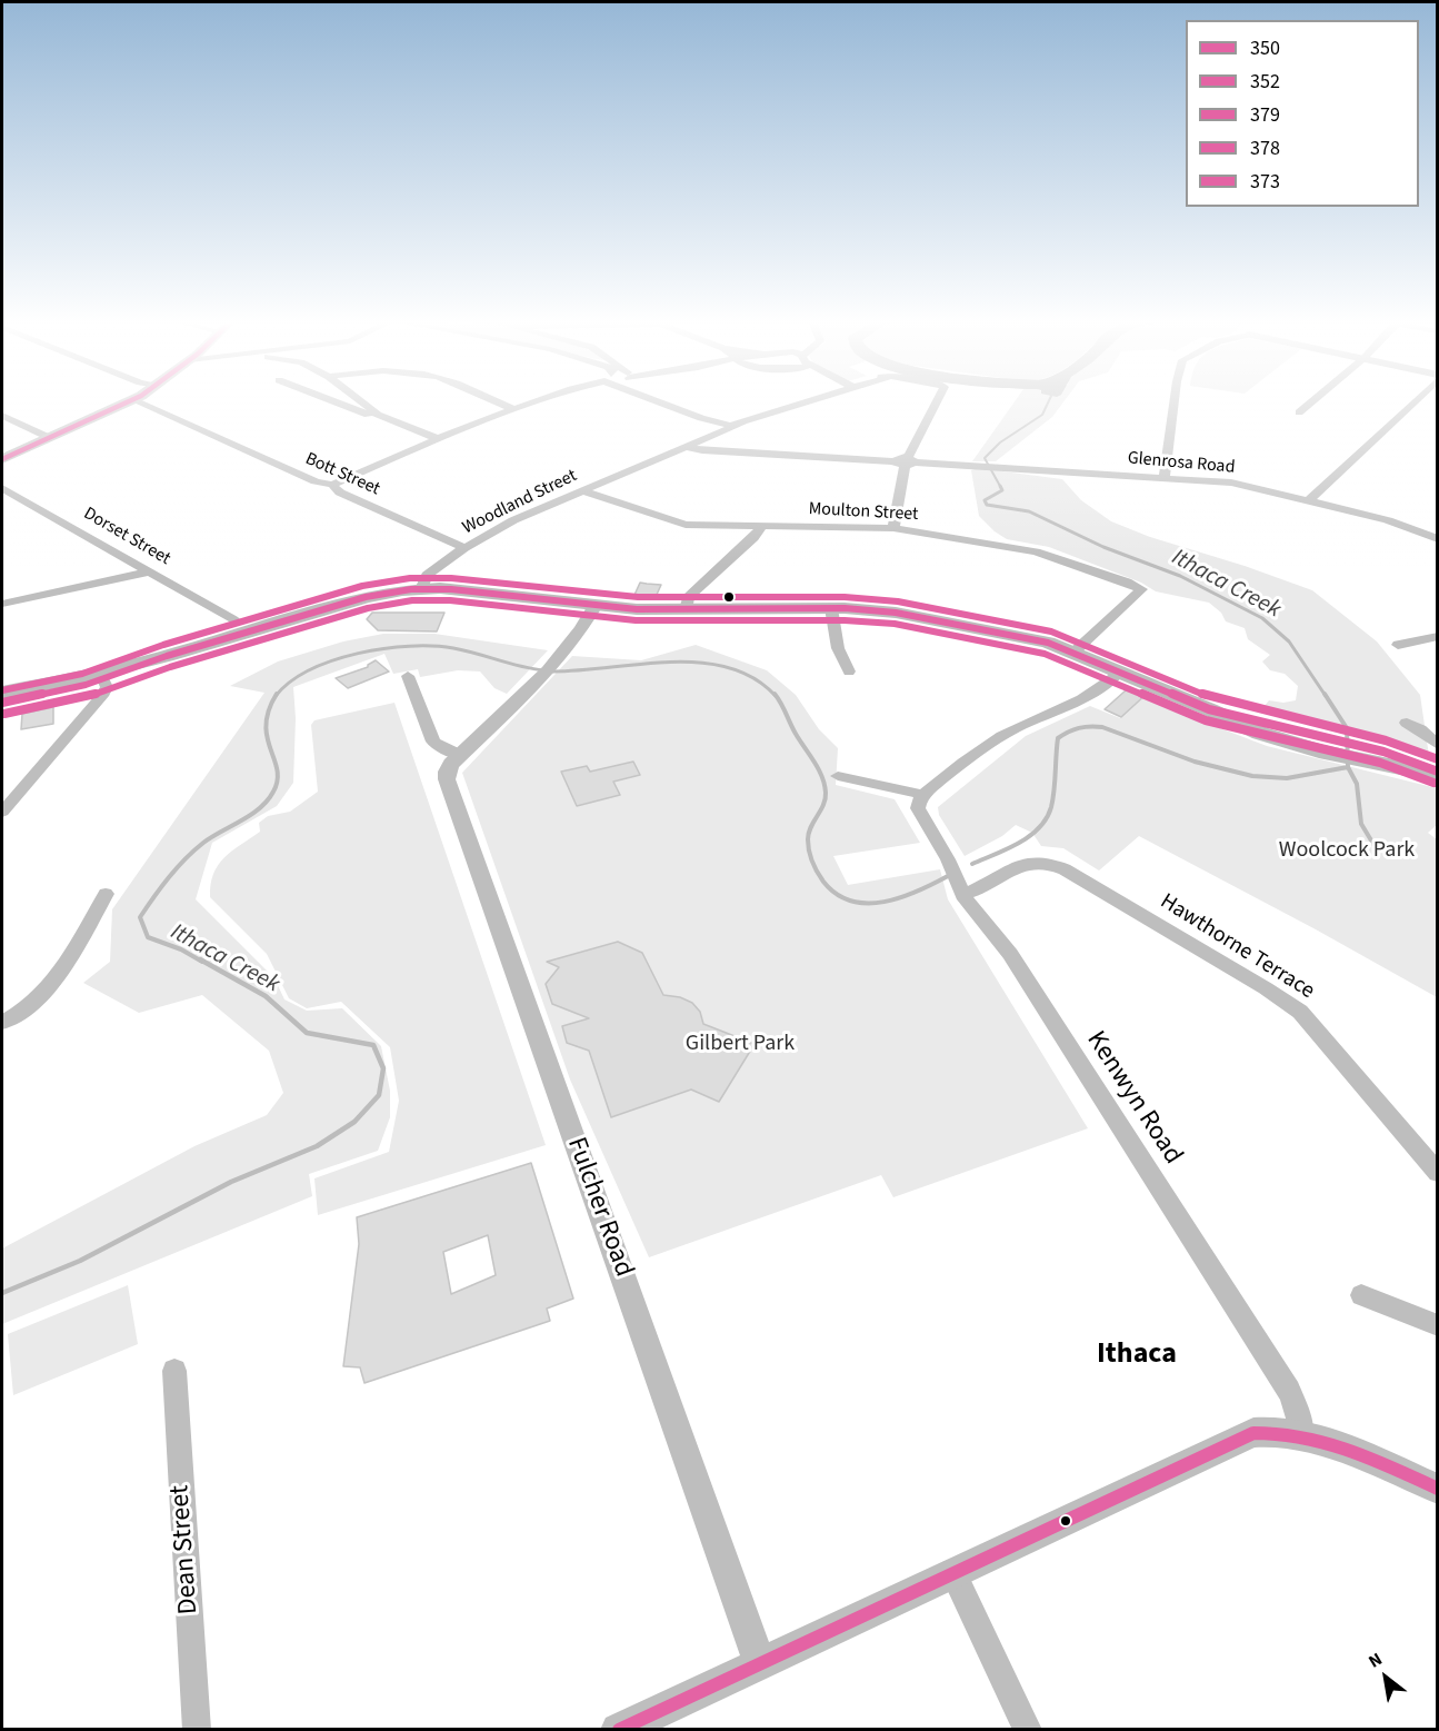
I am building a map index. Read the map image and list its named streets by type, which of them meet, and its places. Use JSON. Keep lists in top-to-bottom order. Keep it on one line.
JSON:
{"streets":{"street":["Glenrosa Road","Bott Street","Woodland Street","Moulton Street","Dorset Street","Hawthorne Terrace","Kenwyn Road","Fulcher Road","Dean Street"]},"crossings":[["Glenrosa Road","Woodland Street"],["Bott Street","Woodland Street"],["Woodland Street","Moulton Street"],["Hawthorne Terrace","Kenwyn Road"]],"districts":["Ithaca"],"water":["Ithaca Creek"],"parks":["Woolcock Park","Gilbert Park"],"lines":["transit line 373","transit line 379","transit line 350","transit line 352","transit line 378"],"legend":["350","352","379","378","373"],"north":"top left"}
